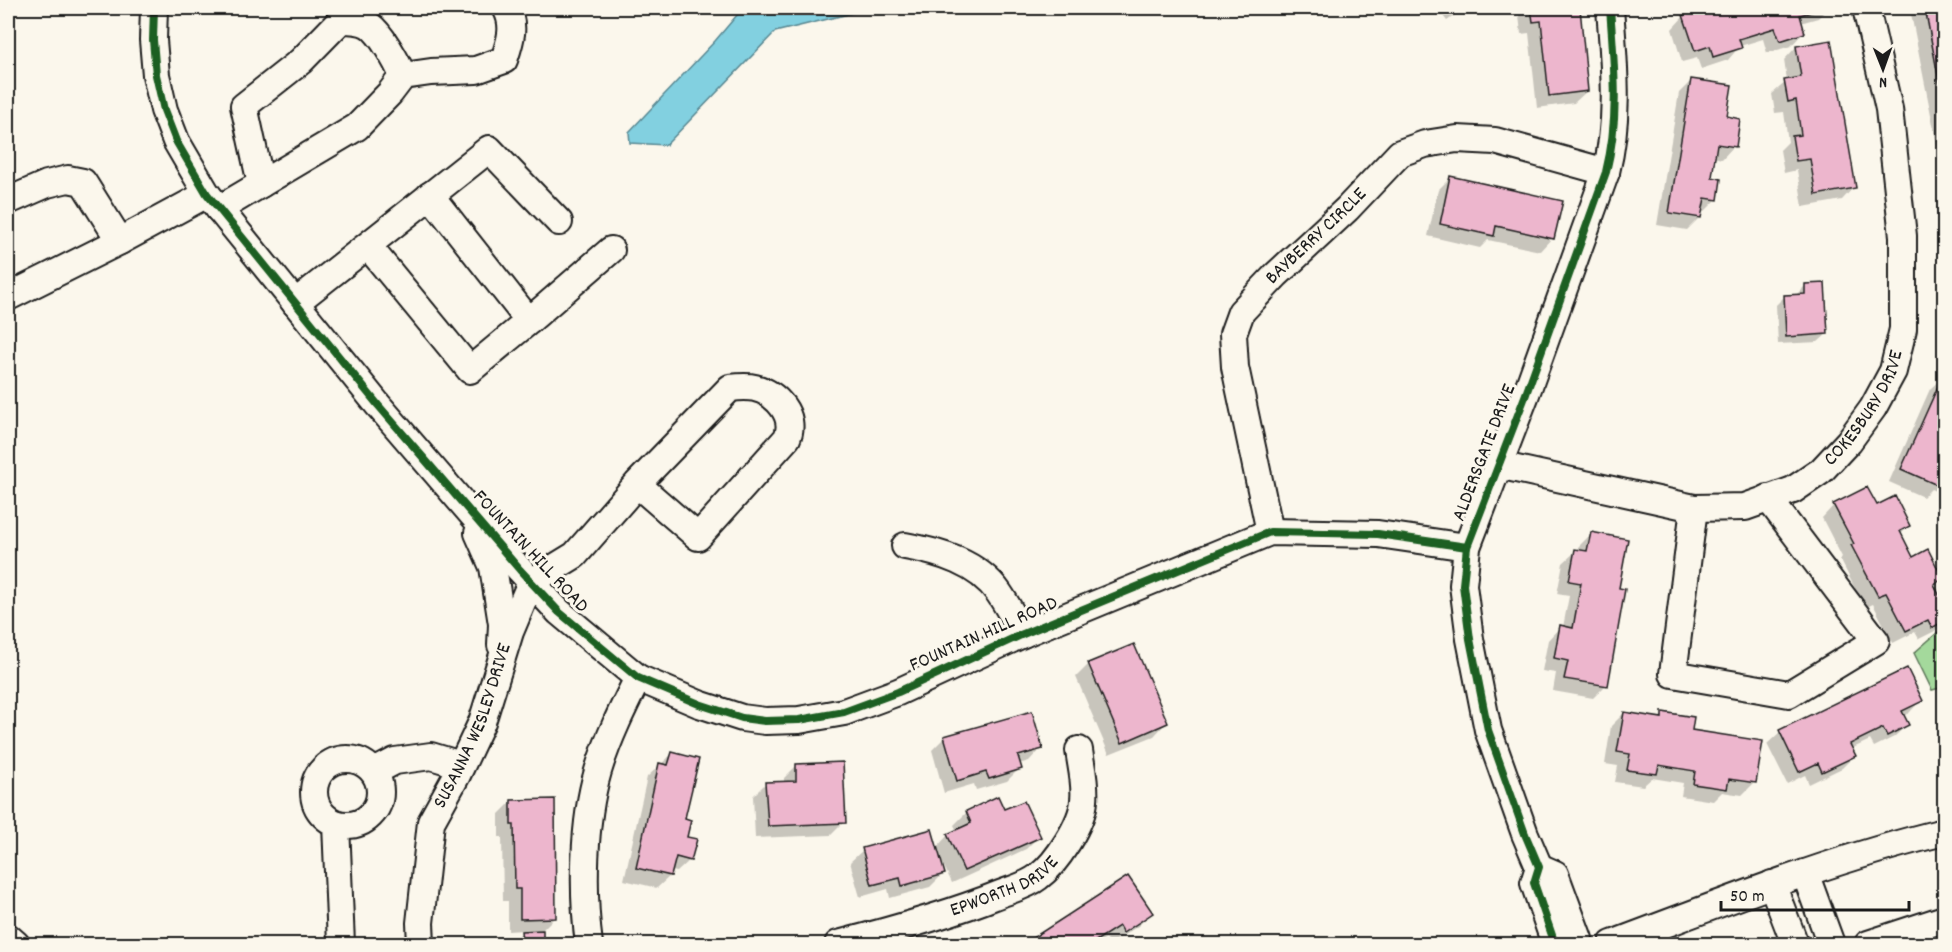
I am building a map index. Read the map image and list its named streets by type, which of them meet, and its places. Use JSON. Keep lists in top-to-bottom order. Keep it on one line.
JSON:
{"streets":{"street":["BAYBERRY CIRCLE","COKESBURY DRIVE","ALDERSGATE DRIVE","FOUNTAIN HILL ROAD","SUSANNA WESLEY DRIVE","EPWORTH DRIVE"]},"crossings":[["BAYBERRY CIRCLE","ALDERSGATE DRIVE"],["BAYBERRY CIRCLE","FOUNTAIN HILL ROAD"],["COKESBURY DRIVE","ALDERSGATE DRIVE"],["ALDERSGATE DRIVE","FOUNTAIN HILL ROAD"],["FOUNTAIN HILL ROAD","SUSANNA WESLEY DRIVE"]],"scale_bar":"50 m","north":"bottom"}
